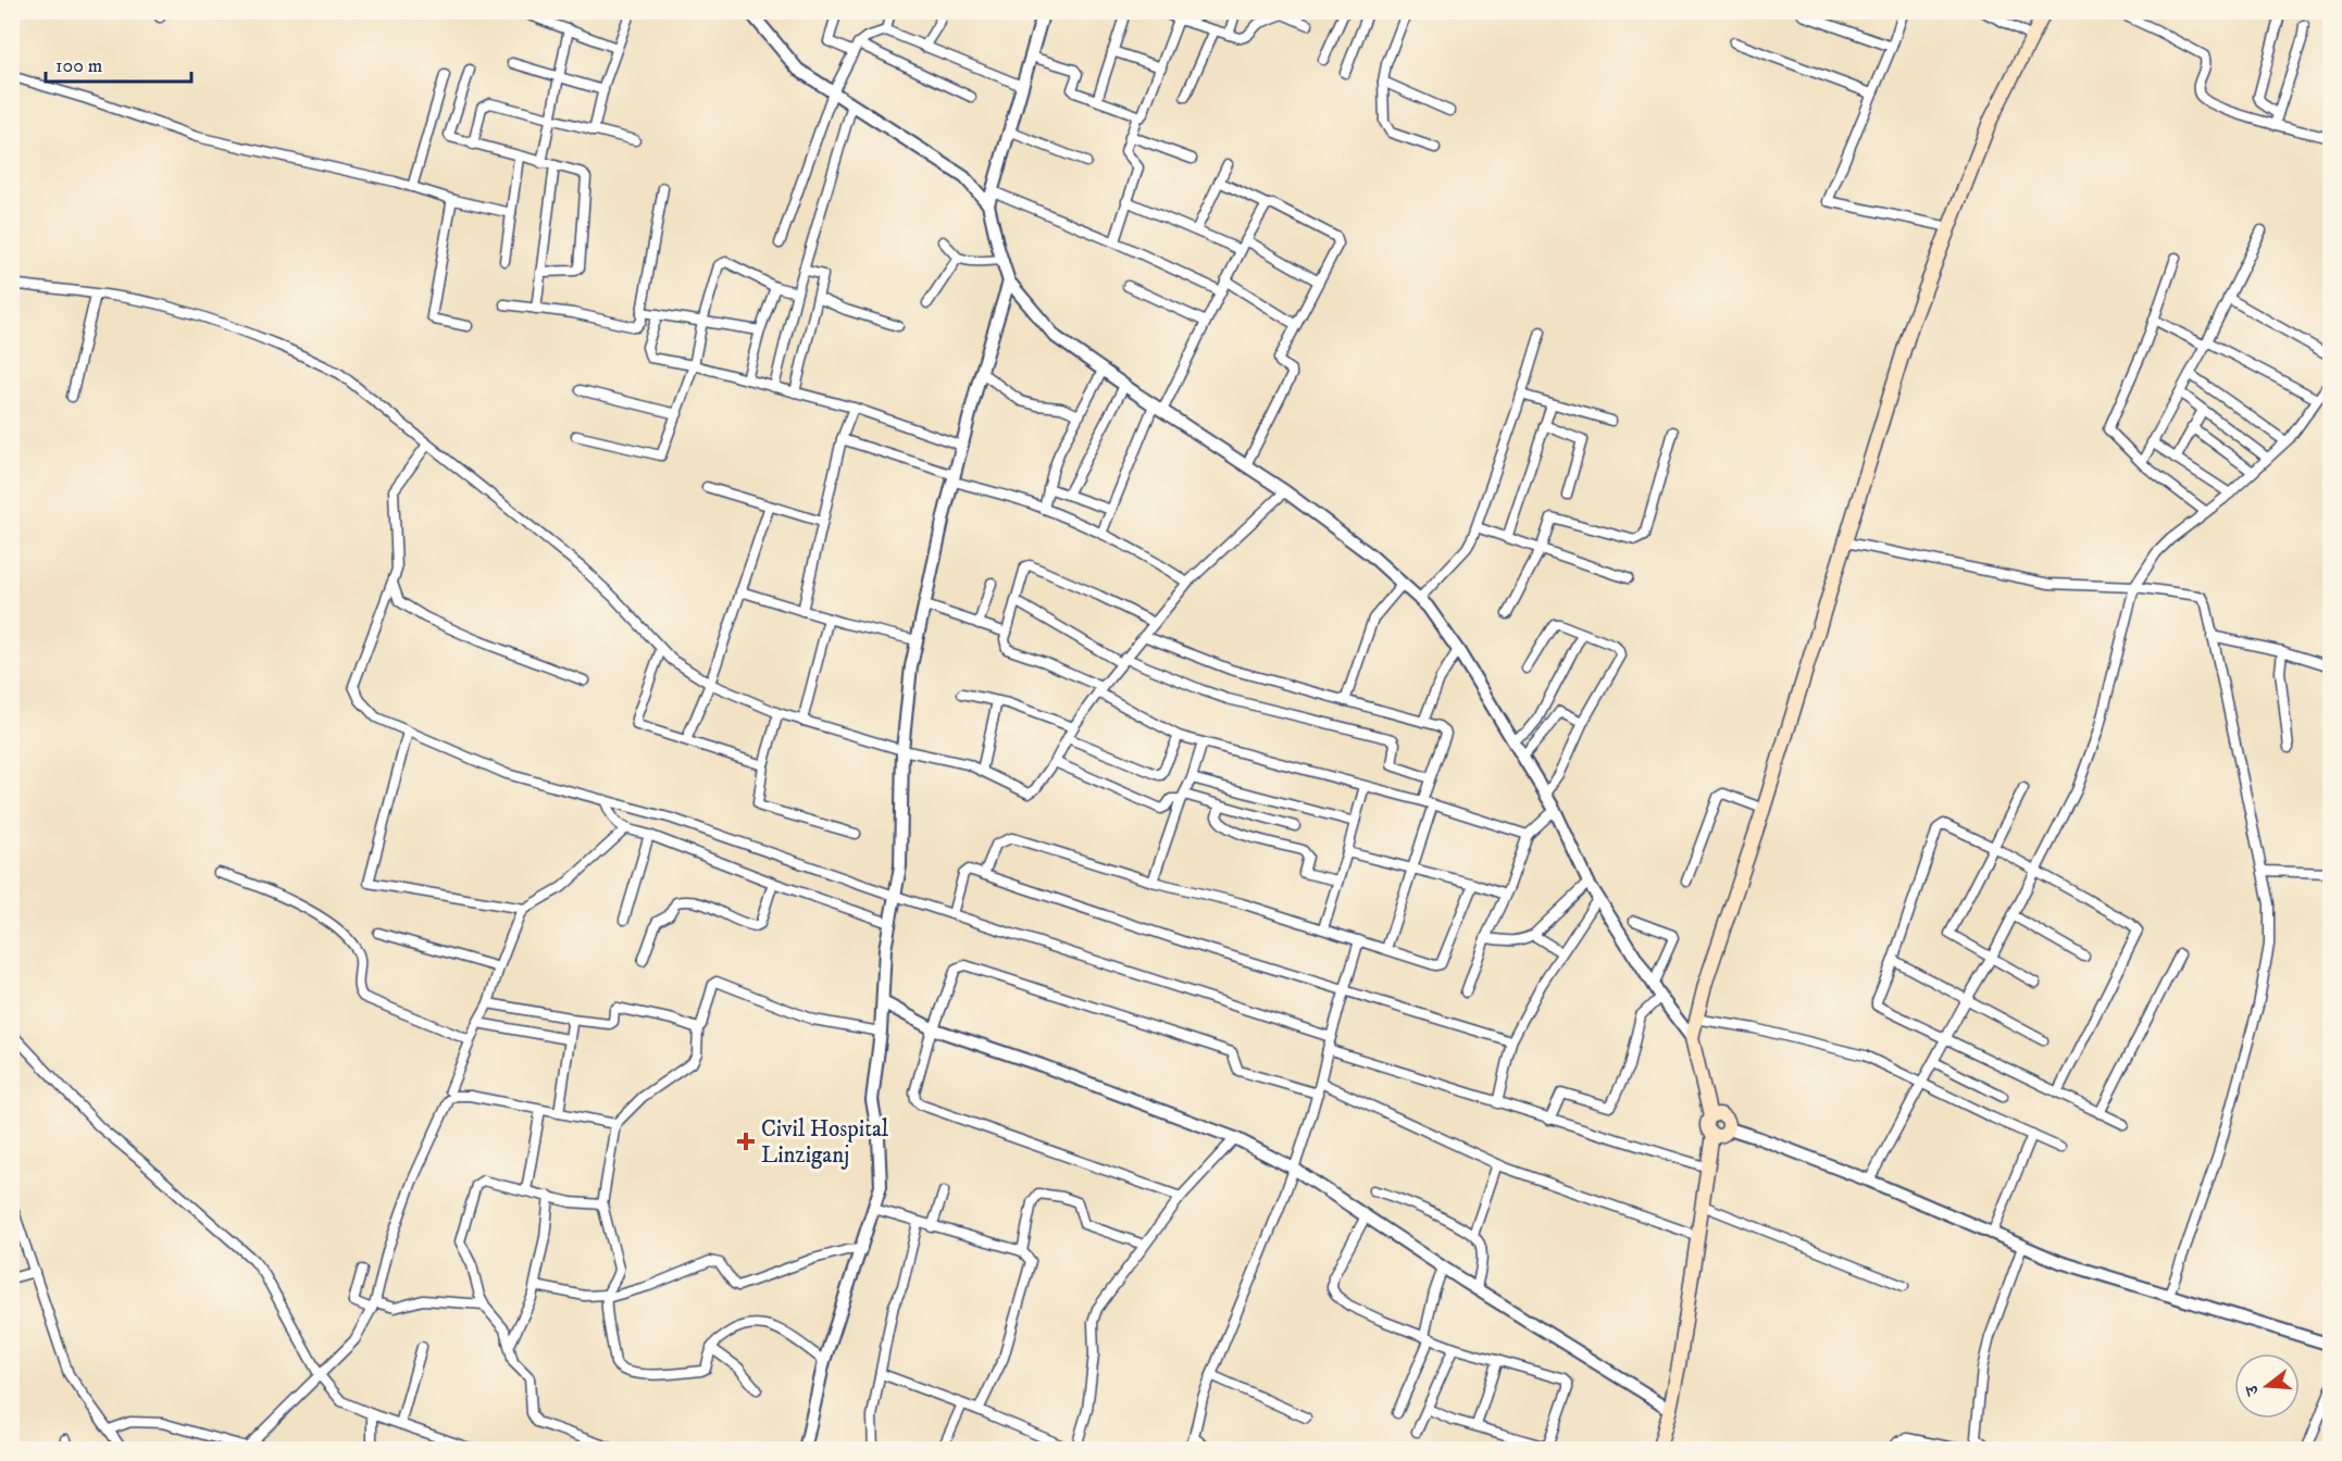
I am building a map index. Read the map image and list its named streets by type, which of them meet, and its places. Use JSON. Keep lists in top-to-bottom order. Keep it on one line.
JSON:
{"places":{"health":["Civil Hospital Linziganj"]},"scale_bar":"100 m","north":"left"}
